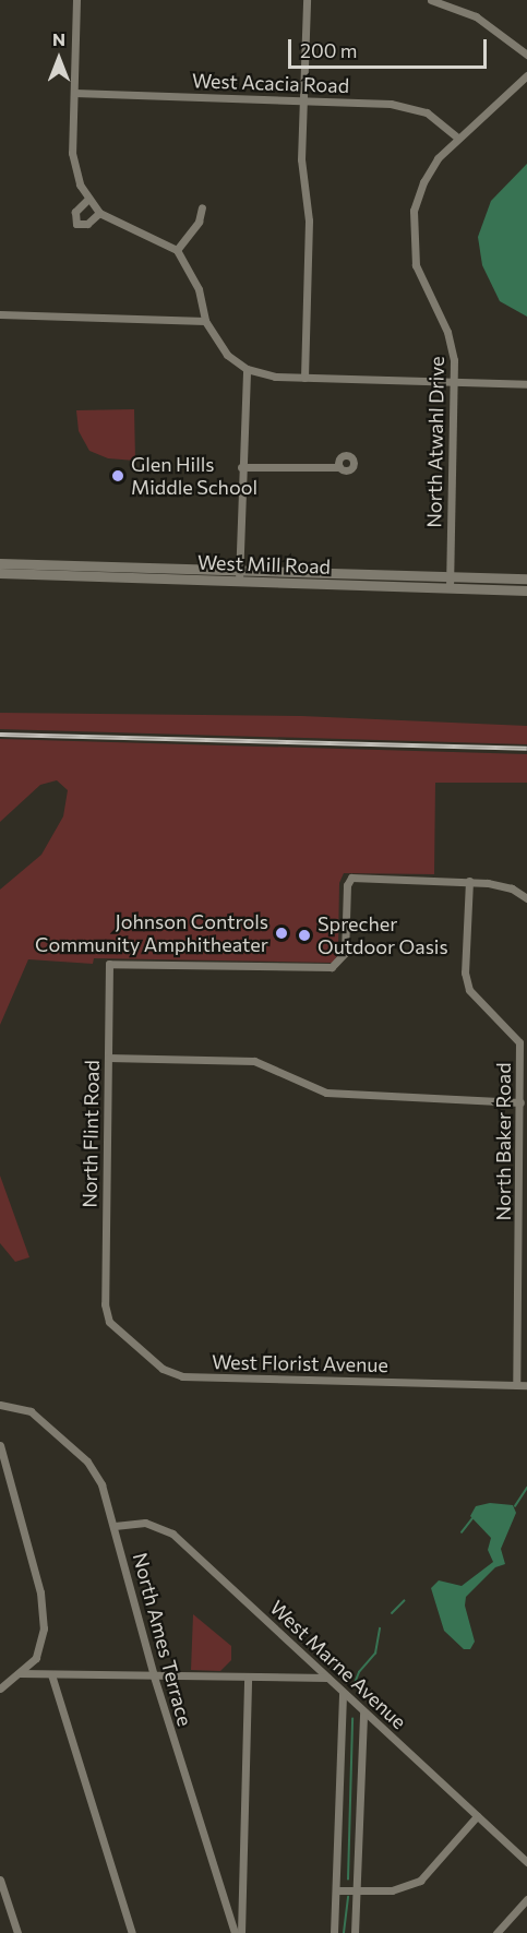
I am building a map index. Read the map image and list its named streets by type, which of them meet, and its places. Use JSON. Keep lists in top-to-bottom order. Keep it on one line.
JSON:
{"streets":{"main road":["West Mill Road"],"street":["West Acacia Road","North Atwahl Drive","North Flint Road","North Baker Road","West Florist Avenue","North Ames Terrace","West Marne Avenue"]},"crossings":[["West Acacia Road","North Atwahl Drive"],["North Atwahl Drive","West Mill Road"],["North Flint Road","North Baker Road"],["North Flint Road","West Florist Avenue"],["North Baker Road","West Florist Avenue"],["North Ames Terrace","West Marne Avenue"]],"places":["Glen Hills Middle School","Johnson Controls Community Amphitheater","Sprecher Outdoor Oasis"],"scale_bar":"200 m","north":"top"}
